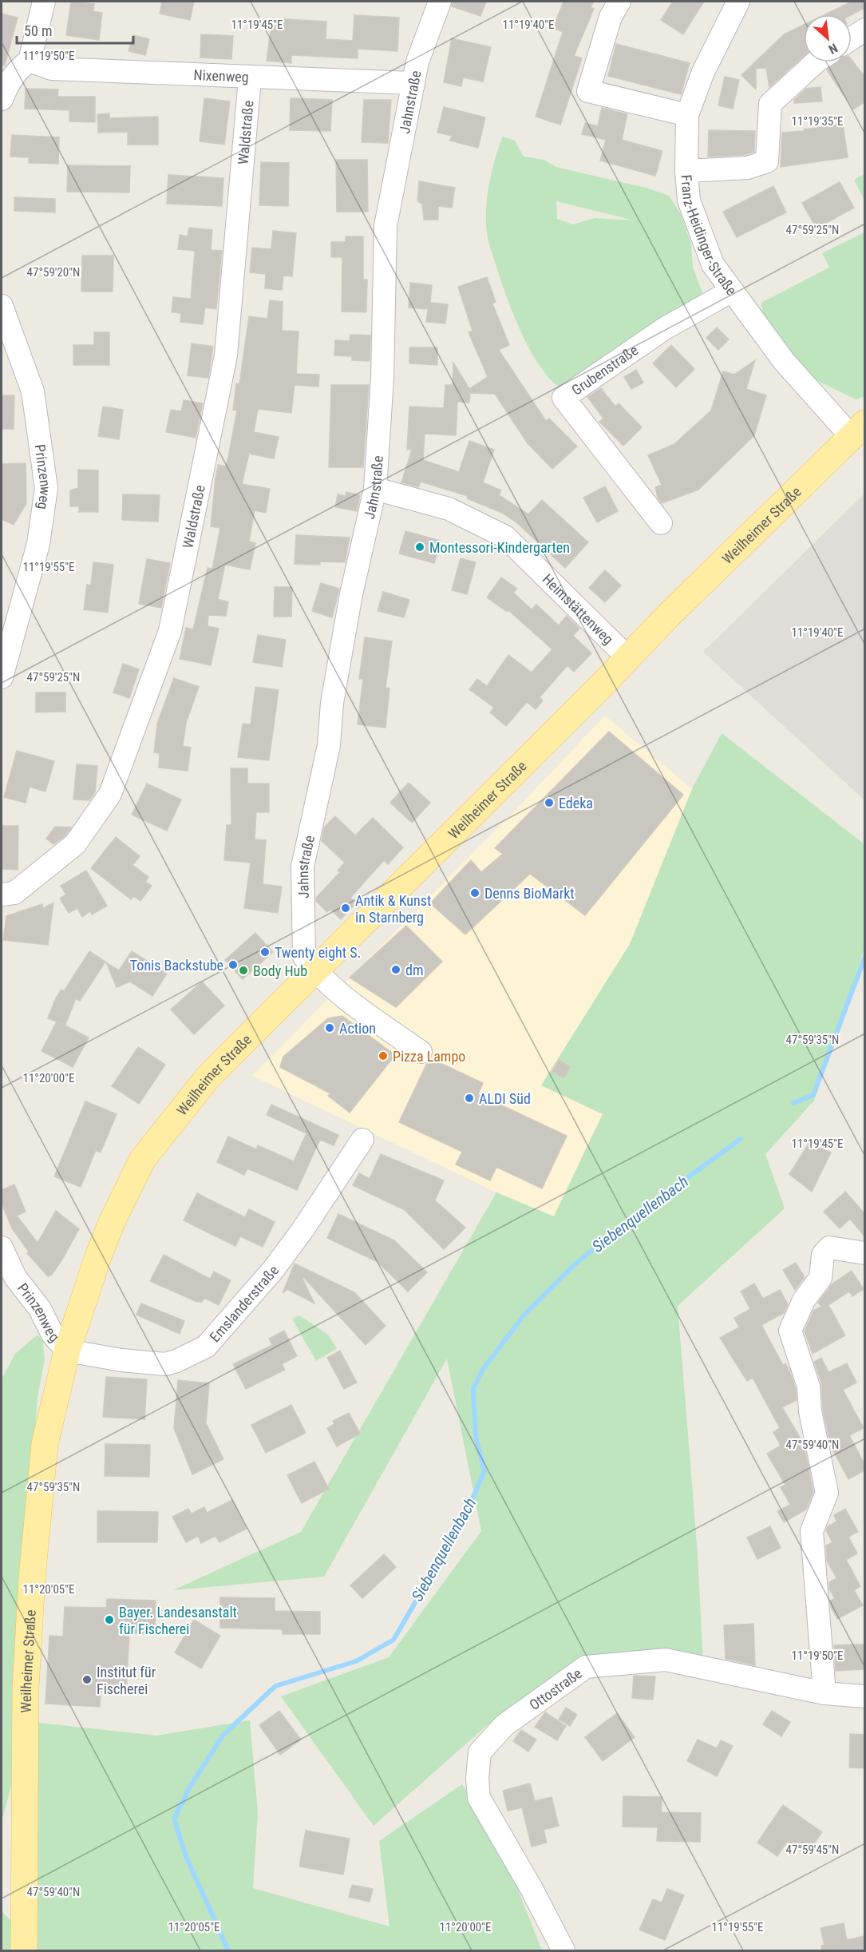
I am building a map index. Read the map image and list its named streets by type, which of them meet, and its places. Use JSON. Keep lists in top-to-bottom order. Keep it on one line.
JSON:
{"streets":{"main road":["Weilheimer Straße"],"street":["Nixenweg","Jahnstraße","Waldstraße","Franz-Heidinger-Straße","Grubenstraße","Prinzenweg","Heimstättenweg","Emslanderstraße","Ottostraße"]},"crossings":[["Nixenweg","Jahnstraße"],["Nixenweg","Waldstraße"],["Jahnstraße","Weilheimer Straße"],["Jahnstraße","Heimstättenweg"],["Franz-Heidinger-Straße","Grubenstraße"],["Franz-Heidinger-Straße","Weilheimer Straße"],["Prinzenweg","Weilheimer Straße"],["Prinzenweg","Emslanderstraße"],["Weilheimer Straße","Heimstättenweg"],["Weilheimer Straße","Emslanderstraße"]],"water":["Siebenquellenbach"],"places":["Montessori-Kindergarten","Edeka","Denns BioMarkt","Antik & Kunst in Starnberg","Twenty eight S.","Tonis Backstube","dm","Body Hub","Action","Pizza Lampo","ALDI Süd","Bayer. Landesanstalt für Fischerei","Institut für Fischerei"],"scale_bar":"50 m","north":"bottom right","coordinates":["11°19'40\"E","11°19'45\"E","11°19'50\"E","11°19'35\"E","47°59'25\"N","47°59'20\"N","11°19'55\"E","47°59'35\"N","11°20'00\"E","47°59'40\"N","11°20'05\"E","47°59'45\"N"]}
